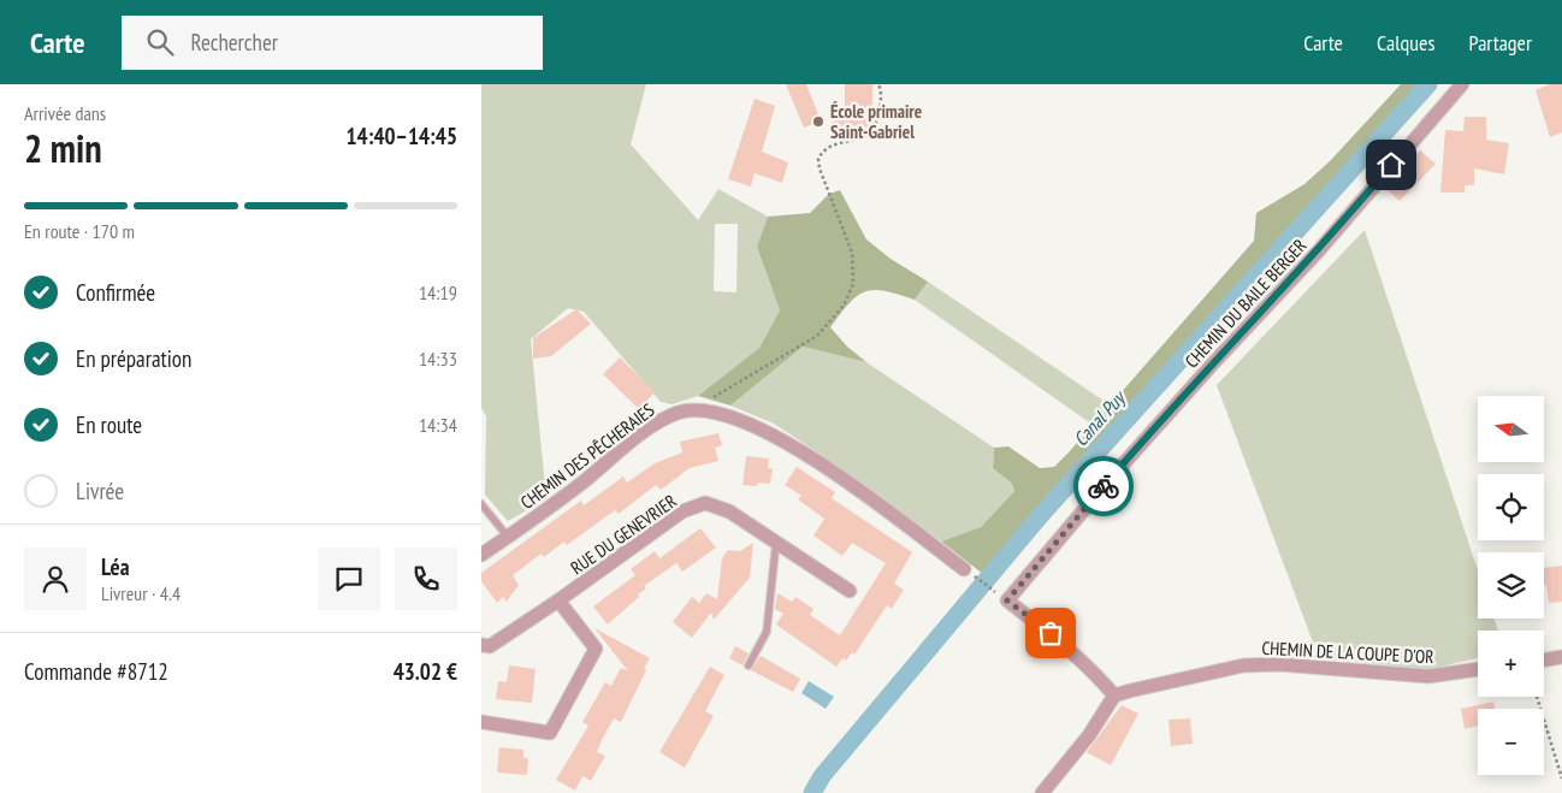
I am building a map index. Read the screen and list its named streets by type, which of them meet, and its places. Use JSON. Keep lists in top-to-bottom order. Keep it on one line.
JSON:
{"streets":{"street":["CHEMIN DU BAILE BERGER","CHEMIN DES PÊCHERAIES","RUE DU GENEVRIER","CHEMIN DE LA COUPE D'OR"]},"crossings":[["CHEMIN DU BAILE BERGER","CHEMIN DE LA COUPE D'OR"]],"water":["Canal Puy"],"places":["École primaire Saint-Gabriel"],"north":"left","page":{"header":"Carte","search":"Rechercher","nav":["Carte","Calques","Partager"],"heading":["2 min","Arrivée dans","14:40–14:45"],"panel":["Léa","Livreur · 4.4","Commande #8712","43.02 €"],"bar":"En route · 170 m","list":[["Confirmée","14:19"],["En préparation","14:33"],["En route","14:34"],"Livrée"],"map_buttons":["+","−"]}}
